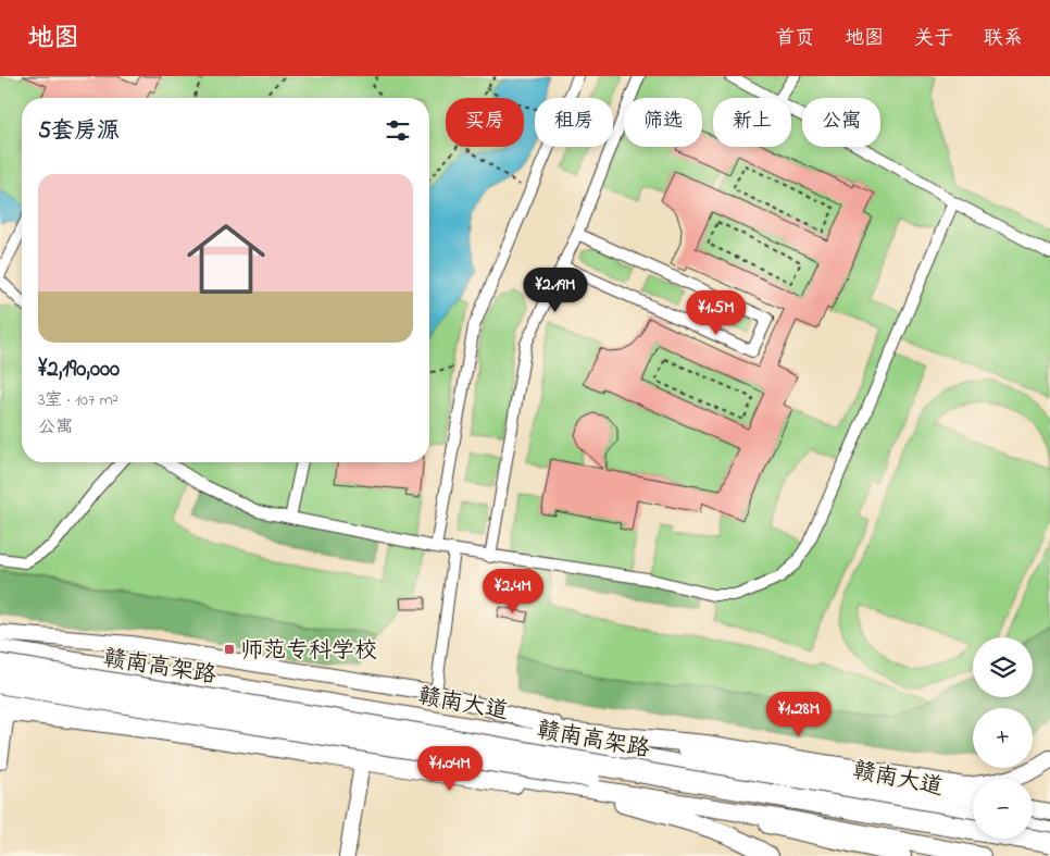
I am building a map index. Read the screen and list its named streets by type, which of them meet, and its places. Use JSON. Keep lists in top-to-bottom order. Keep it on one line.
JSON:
{"streets":{"highway":["赣南高架路"],"main road":["赣南大道"]},"places":{"transit":["师范专科学校"]},"page":{"header":"地图","nav":["首页","地图","关于","联系"],"chip":["买房","租房","筛选","新上","公寓"],"heading":"5套房源","list":[{"name":"¥2,190,000","note":"3室 · 107 m² · 公寓"}],"price":["¥2.19M","¥1.5M","¥2.4M","¥1.28M","¥1.04M"],"map_buttons":["+","−"]}}
